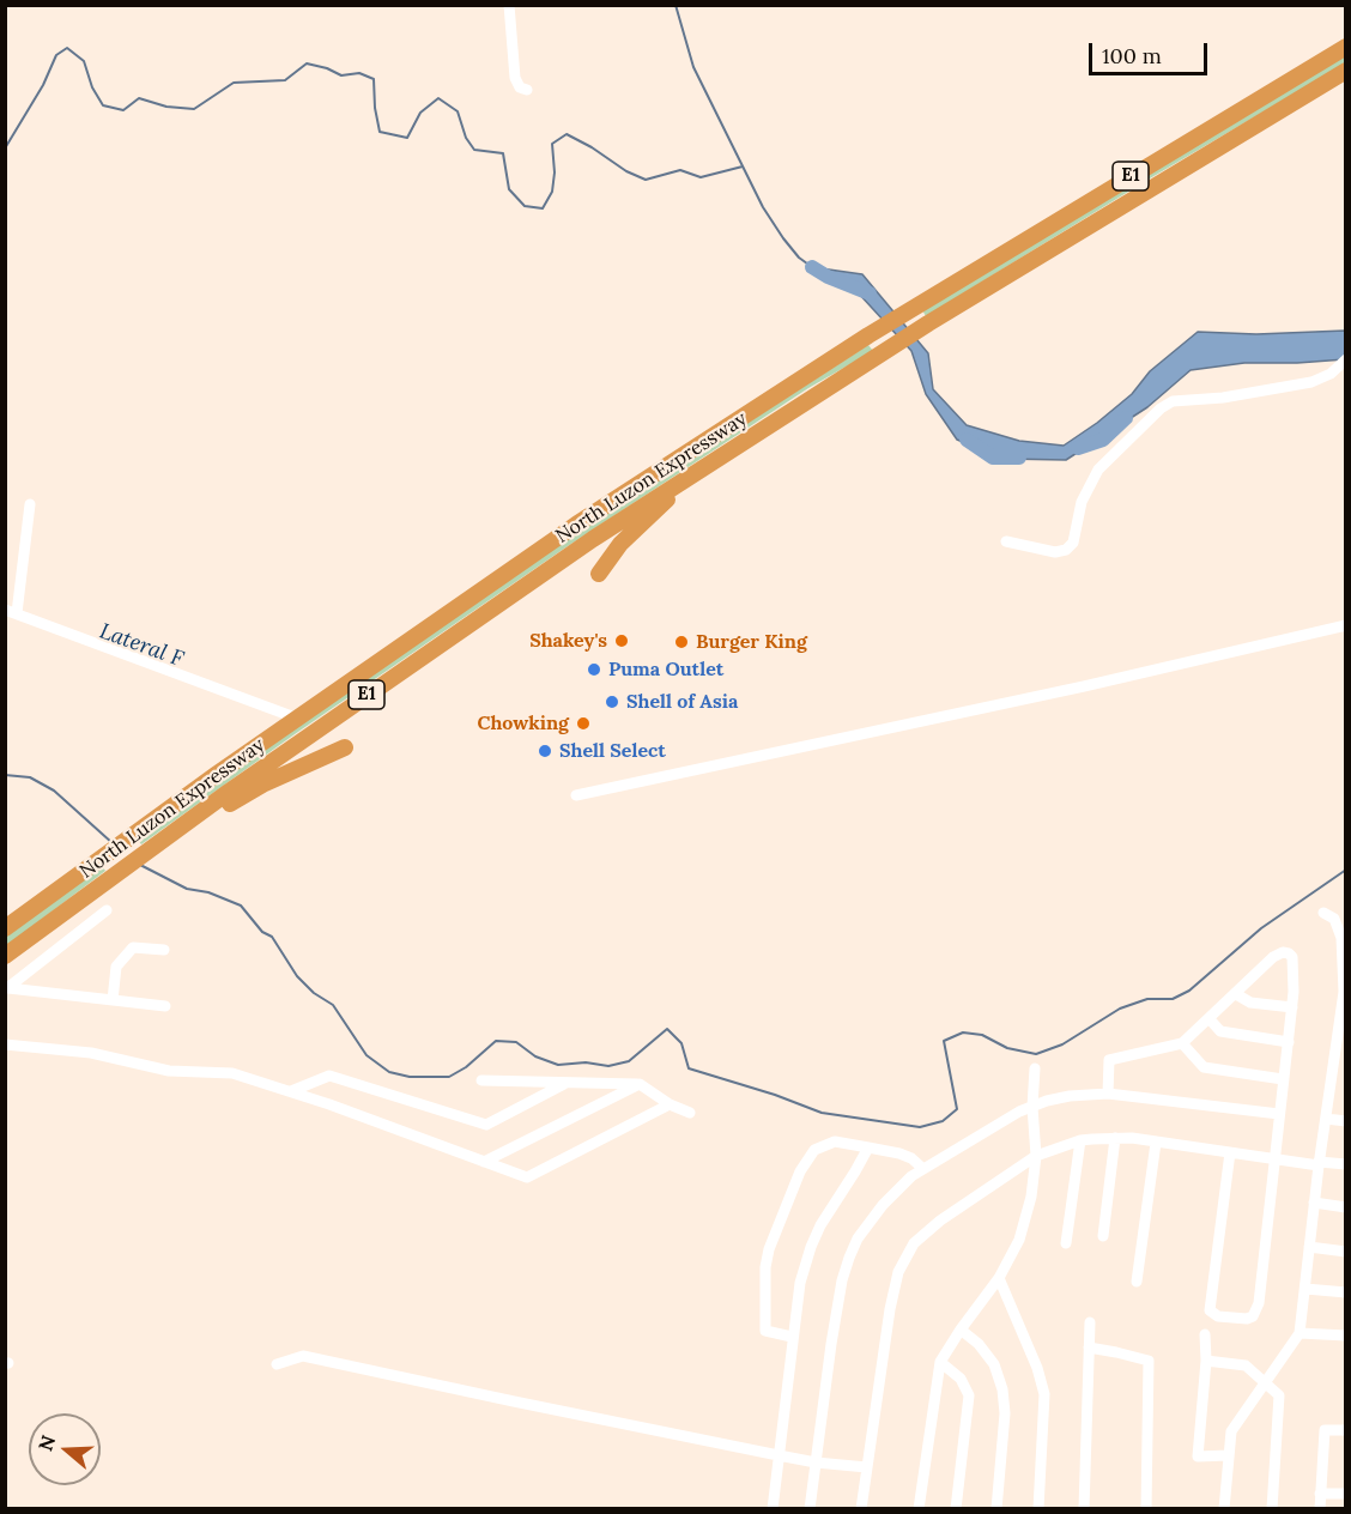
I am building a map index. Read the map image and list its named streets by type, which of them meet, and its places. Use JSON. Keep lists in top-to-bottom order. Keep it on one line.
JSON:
{"streets":{"highway":["E1","North Luzon Expressway"]},"water":["Lateral F"],"places":["Shakey's","Burger King","Puma Outlet","Shell of Asia","Chowking","Shell Select"],"scale_bar":"100 m","north":"left"}
